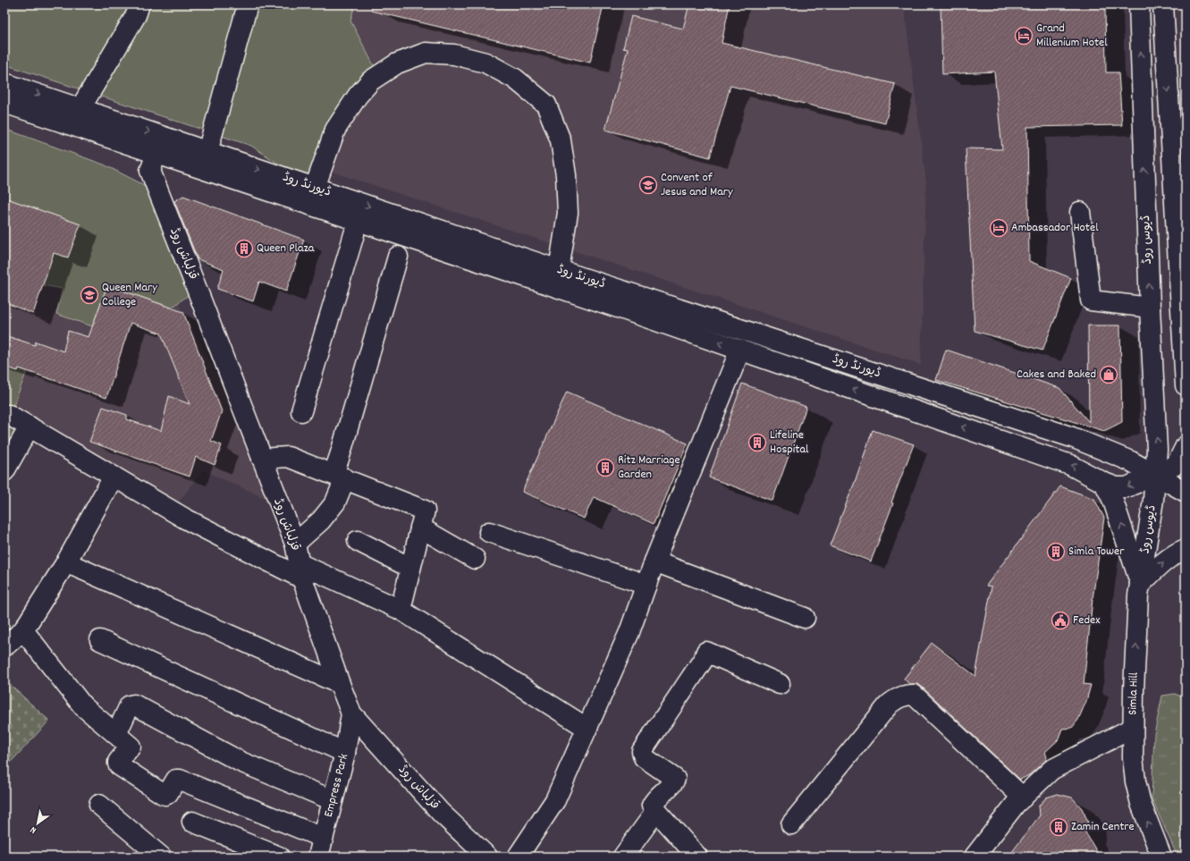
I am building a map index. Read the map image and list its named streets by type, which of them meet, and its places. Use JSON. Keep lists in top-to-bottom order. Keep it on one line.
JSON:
{"streets":{"street":["ڈیورنڈ روڈ","ڈیوس روڈ","قزلباش روڈ","Simla Hill","Empress Park"]},"crossings":[["ڈیورنڈ روڈ","ڈیوس روڈ"],["ڈیورنڈ روڈ","قزلباش روڈ"],["ڈیوس روڈ","Simla Hill"],["قزلباش روڈ","Empress Park"]],"one_way":["Simla Hill"],"places":{"hotel":["Grand Millenium Hotel","Ambassador Hotel"],"school or university":["Convent of Jesus and Mary","Queen Mary College"],"building":["Queen Plaza","Lifeline Hospital","Ritz Marriage Garden","Simla Tower","Zamin Centre"],"shop":["Cakes and Baked"],"public building":["Fedex"]},"north":"bottom left"}
